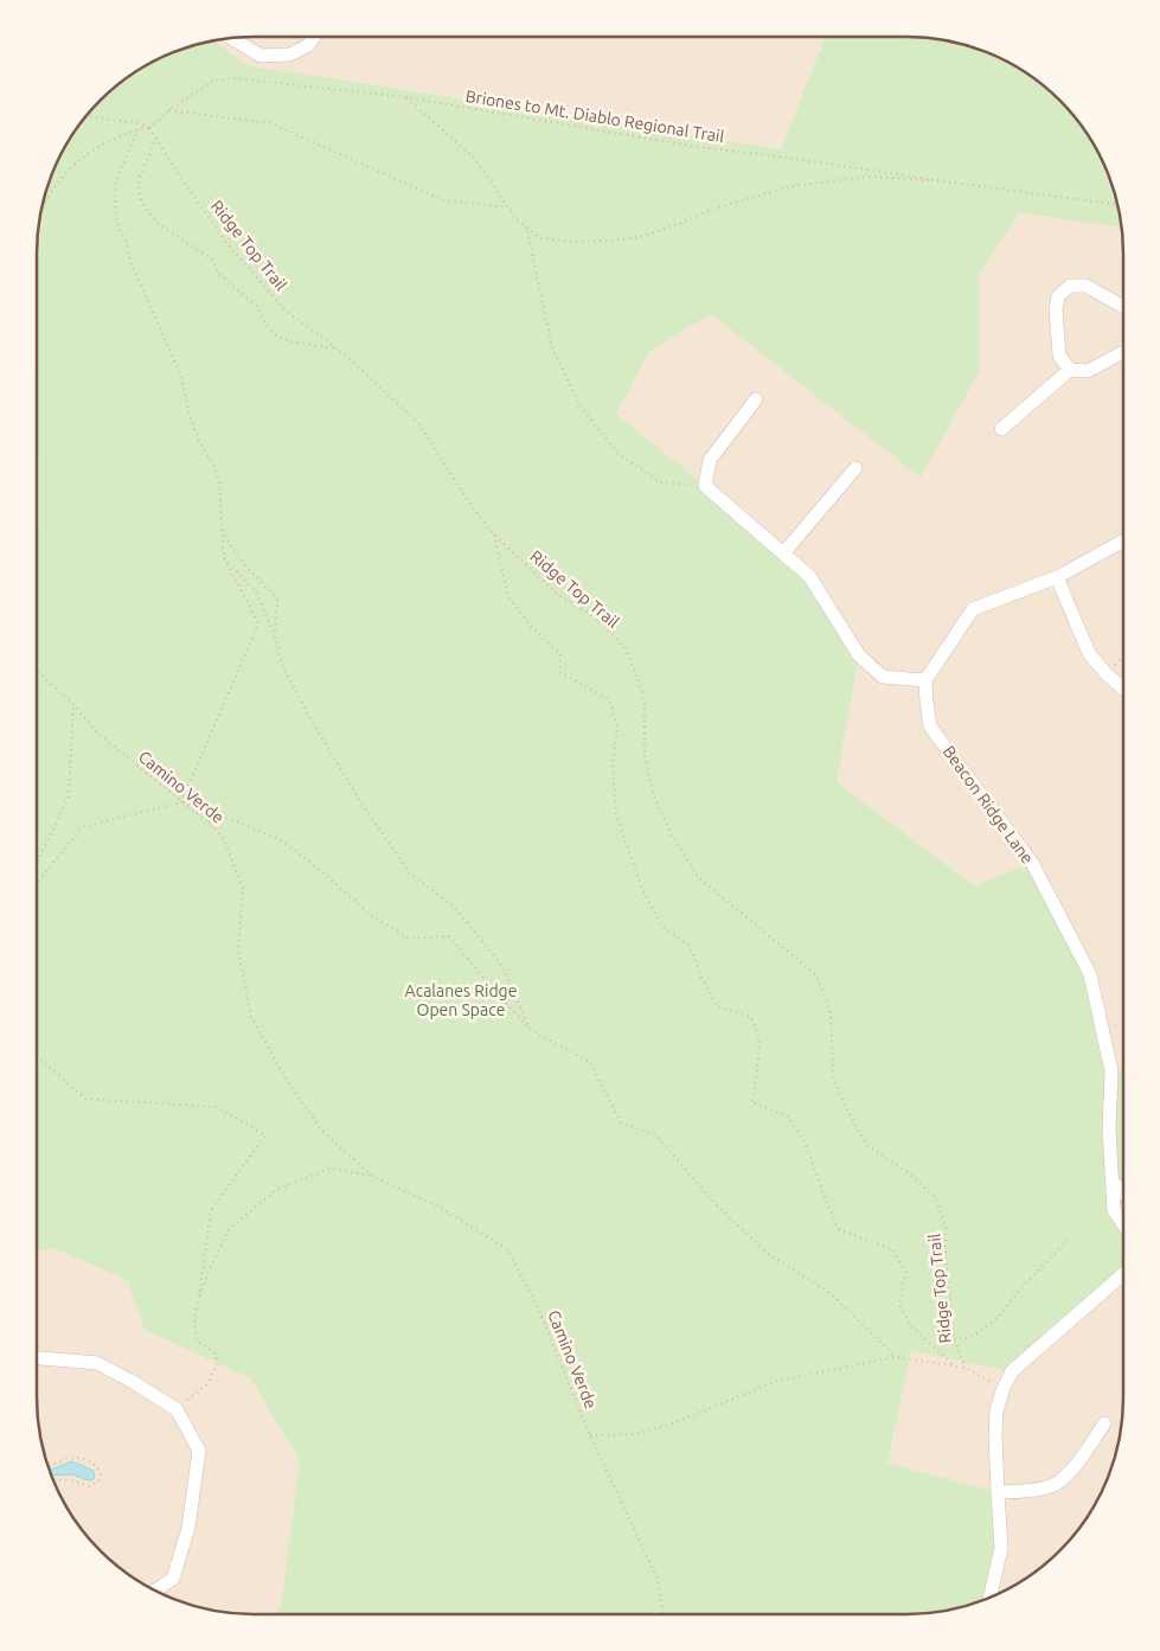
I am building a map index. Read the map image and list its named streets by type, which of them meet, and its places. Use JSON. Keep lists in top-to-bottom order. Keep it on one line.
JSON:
{"streets":{"street":["Beacon Ridge Lane"],"path":["Briones to Mt. Diablo Regional Trail","Ridge Top Trail","Camino Verde"]},"crossings":[["Briones to Mt. Diablo Regional Trail","Ridge Top Trail"]],"parks":["Acalanes Ridge Open Space"]}
